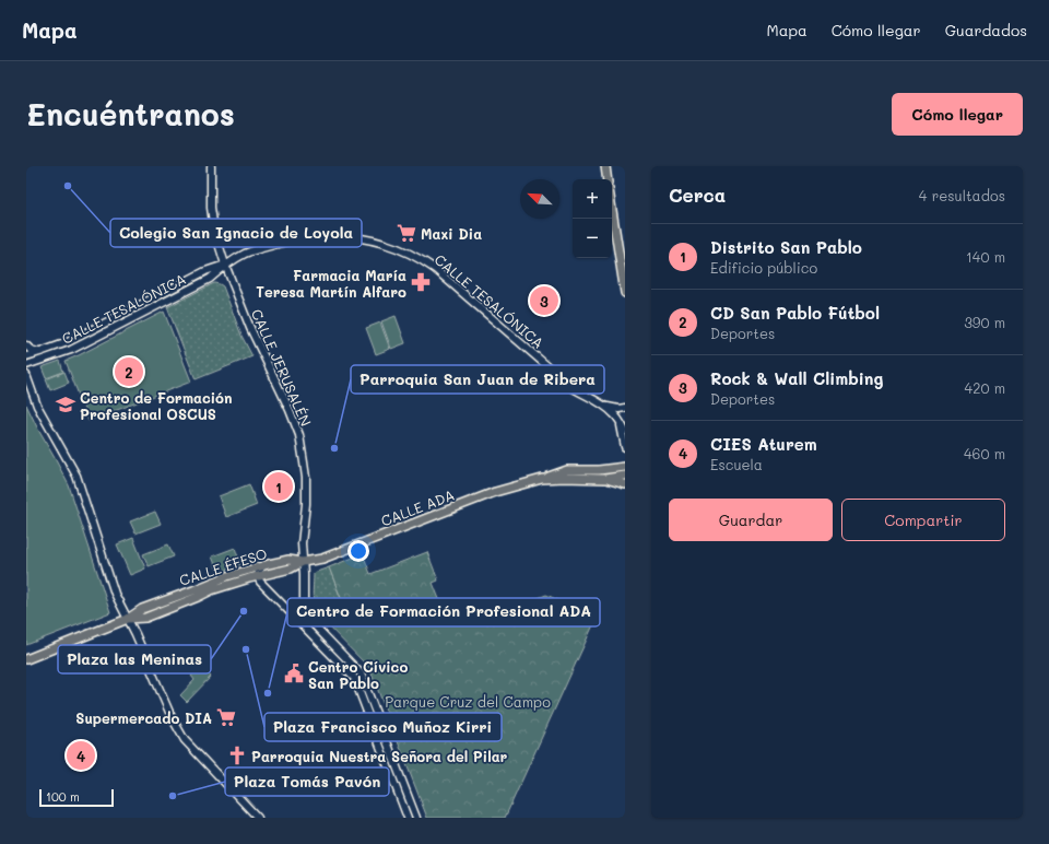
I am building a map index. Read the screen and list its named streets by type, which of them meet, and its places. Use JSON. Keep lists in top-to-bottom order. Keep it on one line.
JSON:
{"streets":{"main road":["CALLE ADA","CALLE ÉFESO"],"street":["CALLE TESALÓNICA","CALLE JERUSALÉN"]},"crossings":[["CALLE TESALÓNICA","CALLE JERUSALÉN"],["CALLE JERUSALÉN","CALLE ADA"],["CALLE JERUSALÉN","CALLE ÉFESO"],["CALLE ADA","CALLE ÉFESO"]],"parks":["Parque Cruz del Campo"],"places":{"other":["Colegio San Ignacio de Loyola","Parroquia San Juan de Ribera","Plaza las Meninas","Plaza Francisco Muñoz Kirri","Centro de Formación Profesional ADA","Plaza Tomás Pavón"],"supermarket":["Maxi Dia","Supermercado DIA"],"pharmacy":["Farmacia María Teresa Martín Alfaro"],"school or university":["Centro de Formación Profesional OSCUS"],"public building":["Centro Cívico San Pablo"],"church":["Parroquia Nuestra Señora del Pilar"]},"scale_bar":"100 m","north":"top left","page":{"header":"Mapa","nav":["Mapa","Cómo llegar","Guardados"],"buttons":["Cómo llegar",["Guardar","Compartir"]],"title":"Encuéntranos","heading":["Cerca","4 resultados"],"map_buttons":["+","−"],"list":[{"mark":"1","name":"Distrito San Pablo","note":"Edificio público","value":"140 m"},{"mark":"2","name":"CD San Pablo Fútbol","note":"Deportes","value":"390 m"},{"mark":"3","name":"Rock & Wall Climbing","note":"Deportes","value":"420 m"},{"mark":"4","name":"CIES Aturem","note":"Escuela","value":"460 m"}],"pins":["3","2","1","4"],"scale":"100 m"}}
